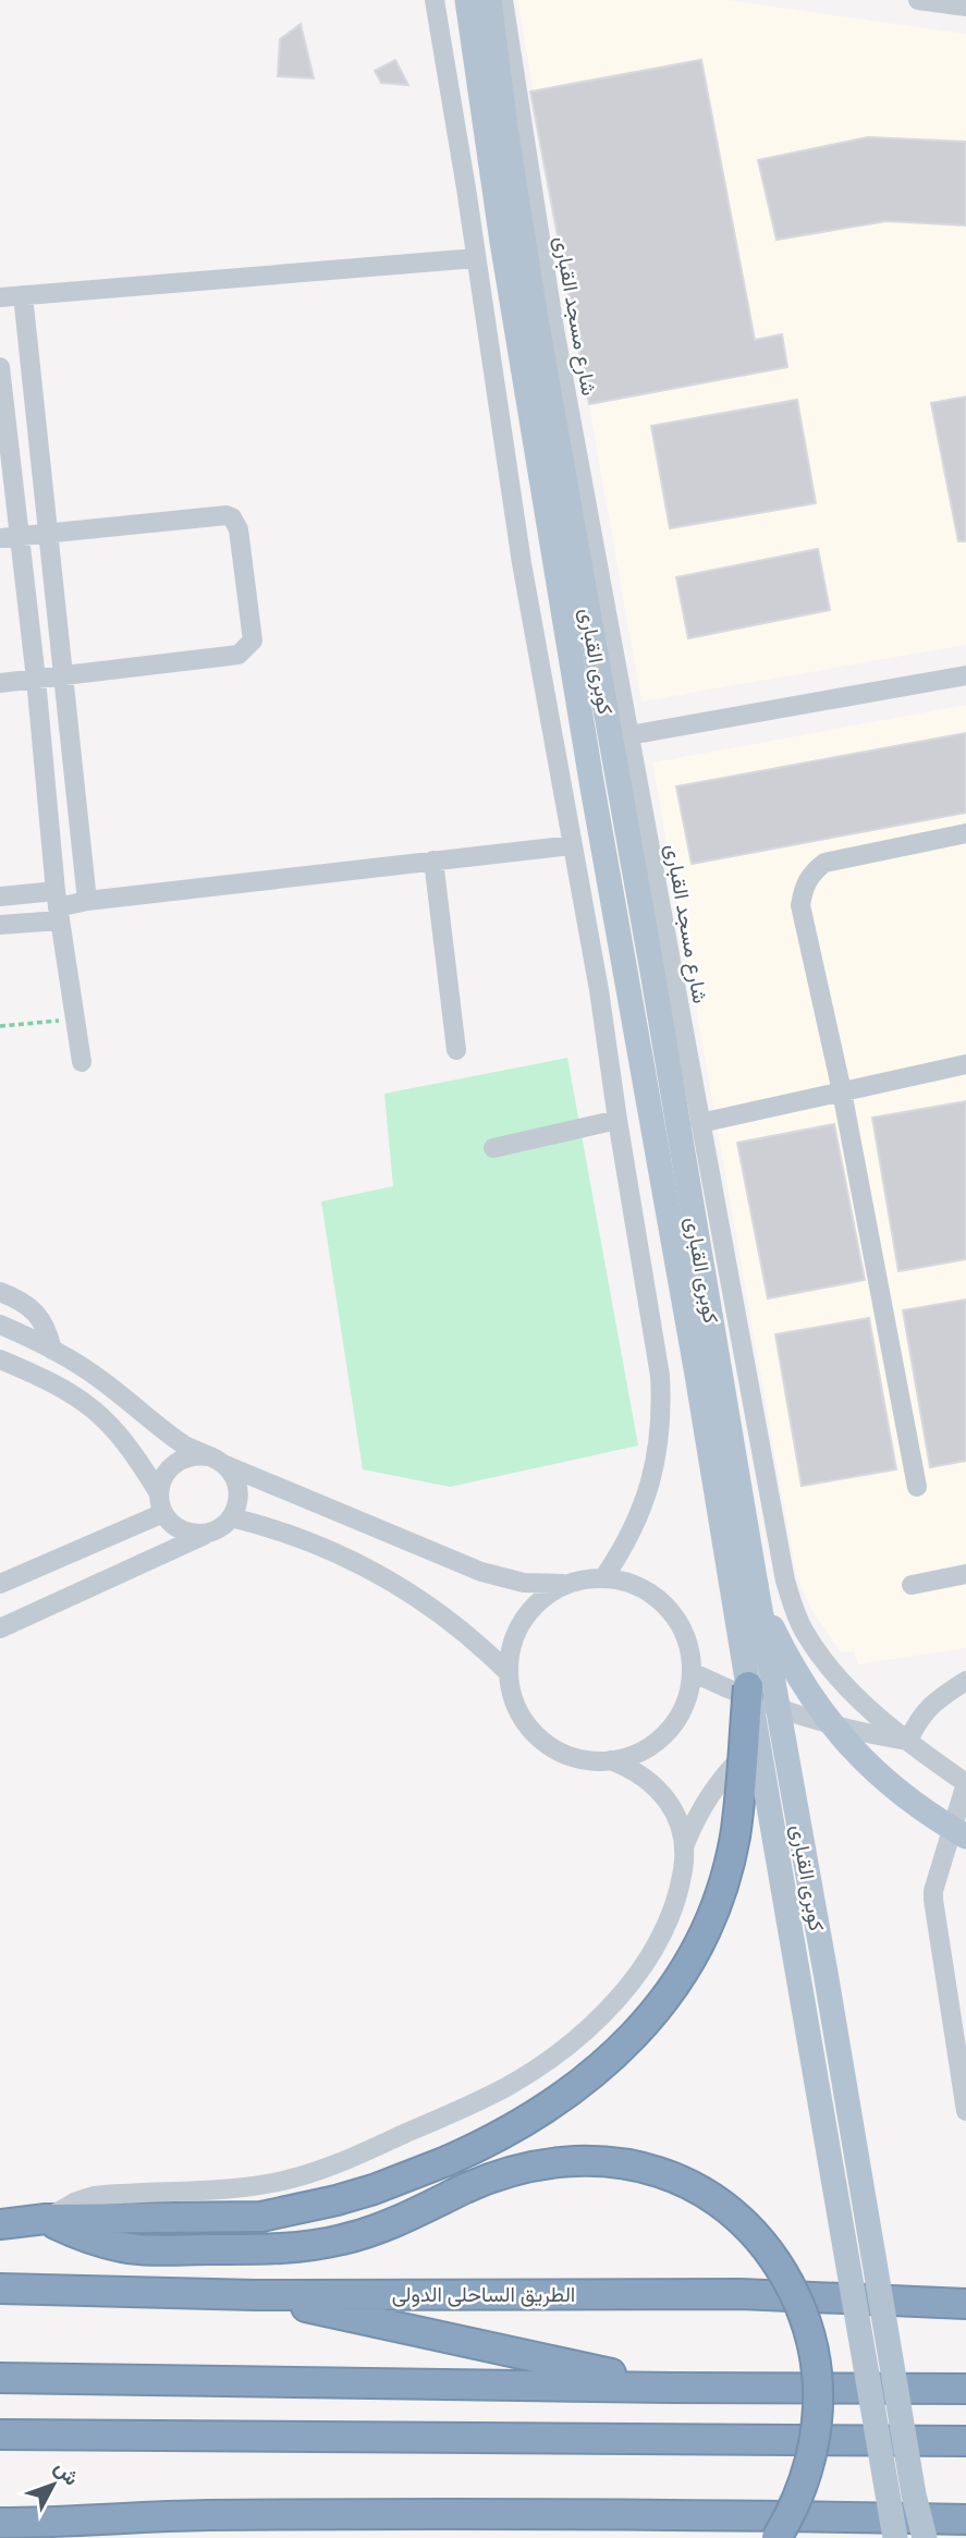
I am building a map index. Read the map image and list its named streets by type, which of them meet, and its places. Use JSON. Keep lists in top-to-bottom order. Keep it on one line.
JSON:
{"streets":{"highway":["الطريق الساحلى الدولى"],"main road":["كوبرى القبارى"],"street":["شارع مسجد القبارى"]},"north":"top right"}
